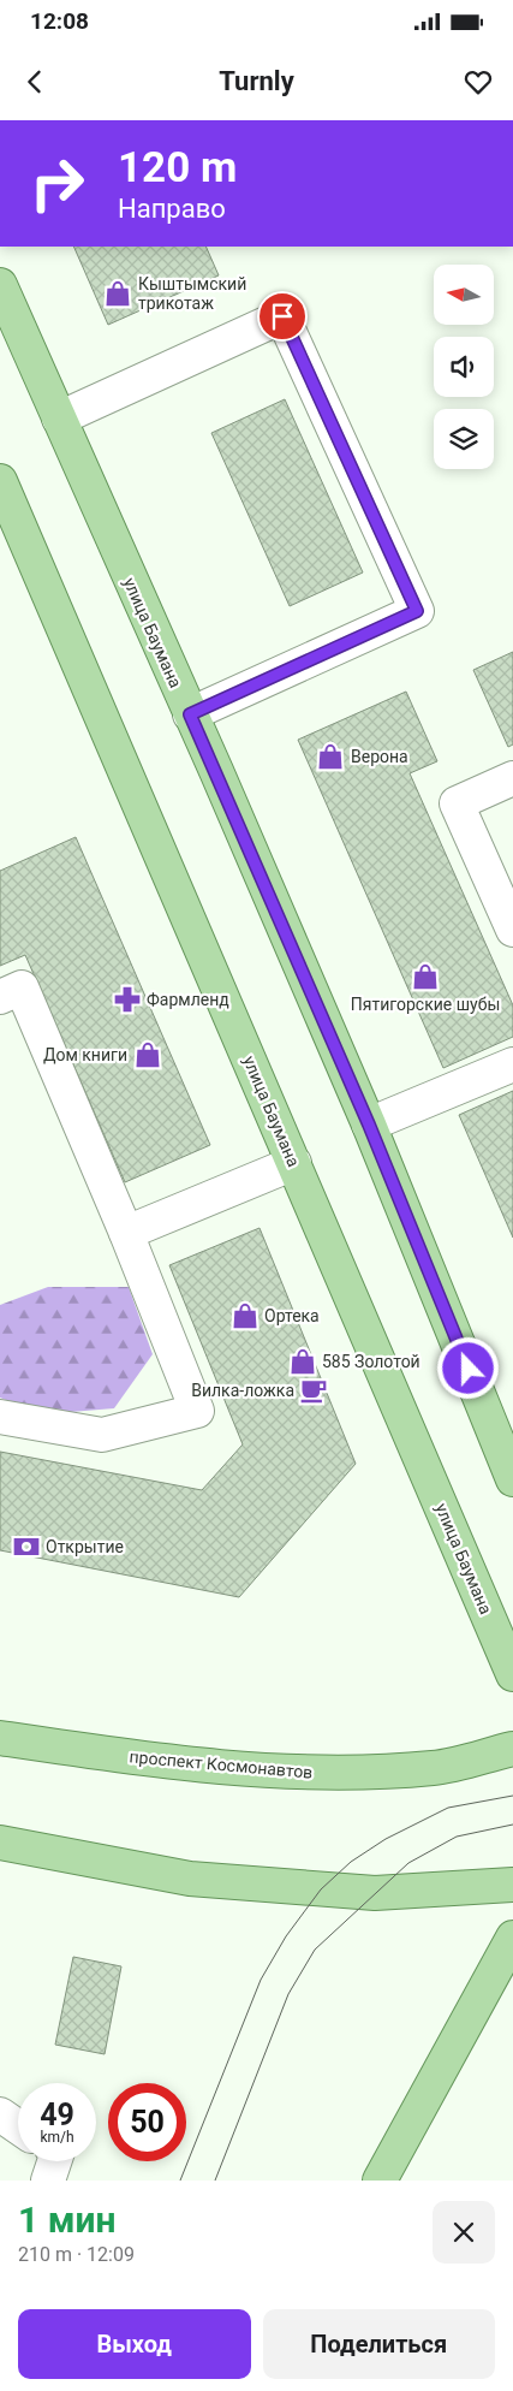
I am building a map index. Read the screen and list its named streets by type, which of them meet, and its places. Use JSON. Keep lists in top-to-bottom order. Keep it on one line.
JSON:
{"streets":{"main road":["улица Баумана","проспект Космонавтов"]},"places":{"shop":["Кыштымский трикотаж","Верона","Пятигорские шубы","Дом книги","Ортека","585 Золотой"],"pharmacy":["Фармленд"],"cafe":["Вилка-ложка"],"bank":["Открытие"]},"north":"left","page":{"status":"12:08","header":"Turnly","turn":["120 m","Направо"],"speed":"49 km/h","limit":"50","heading":["1 мин","210 m · 12:09"],"buttons":["Выход","Поделиться"]}}
